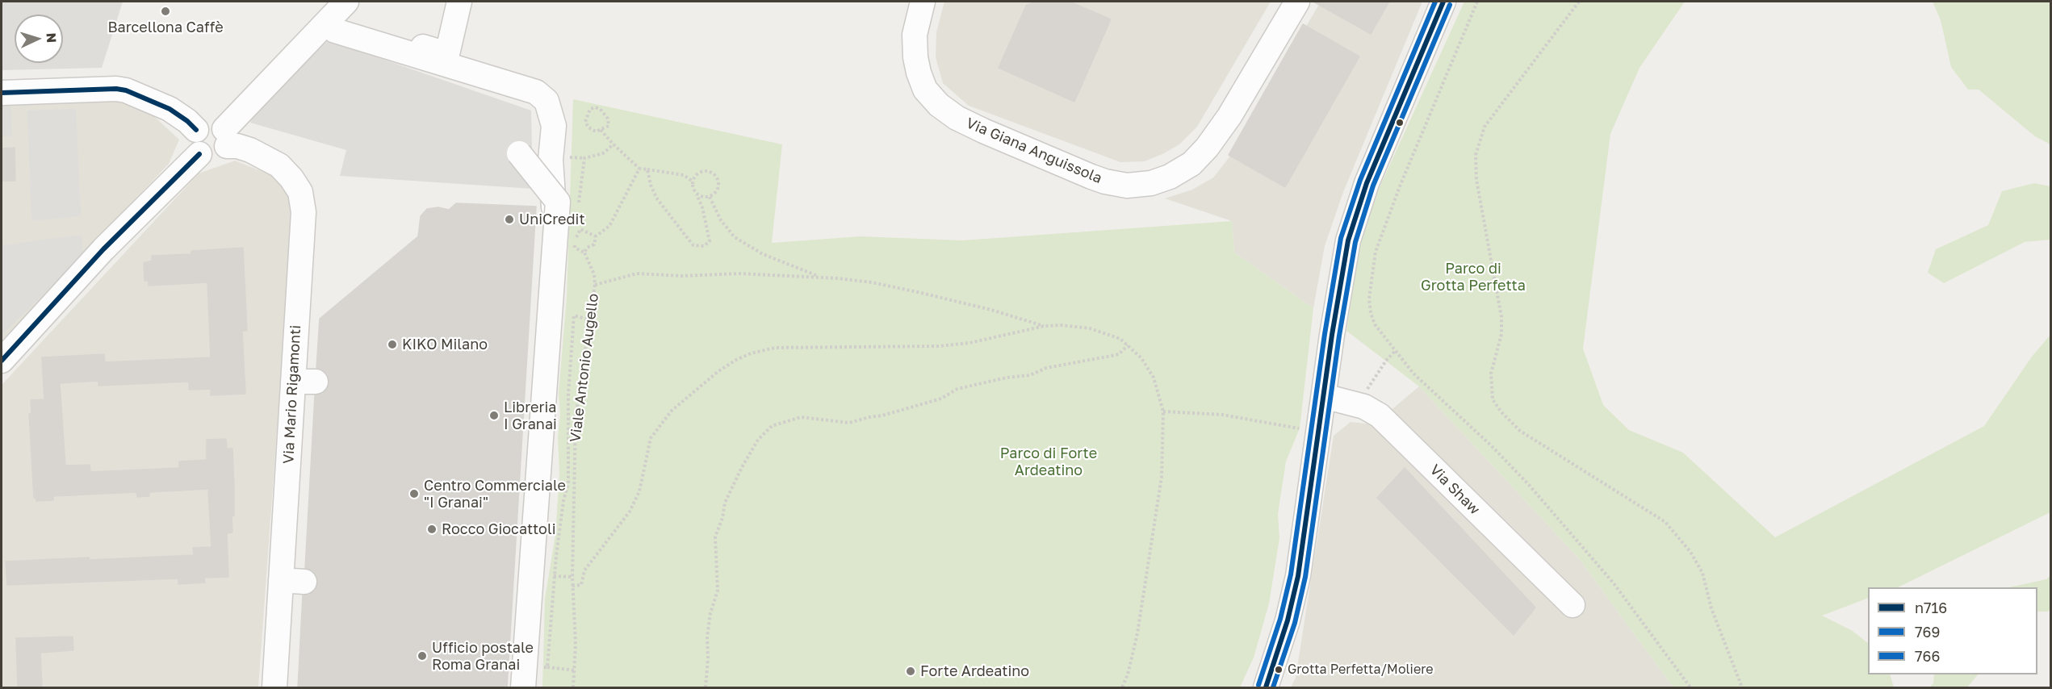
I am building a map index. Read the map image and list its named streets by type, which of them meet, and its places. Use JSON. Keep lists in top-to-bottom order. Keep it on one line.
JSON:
{"streets":{"street":["Via Giana Anguissola","Via Mario Rigamonti","Via Shaw"],"path":["Viale Antonio Augello"]},"parks":["Parco di Grotta Perfetta","Parco di Forte Ardeatino"],"places":["Barcellona Caffè","UniCredit","KIKO Milano","Libreria I Granai","Centro Commerciale \"I Granai\"","Rocco Giocattoli","Ufficio postale Roma Granai","Grotta Perfetta/Moliere","Forte Ardeatino"],"lines":["transit line n716","transit line 766","transit line 769"],"legend":["n716","769","766"],"north":"right"}
